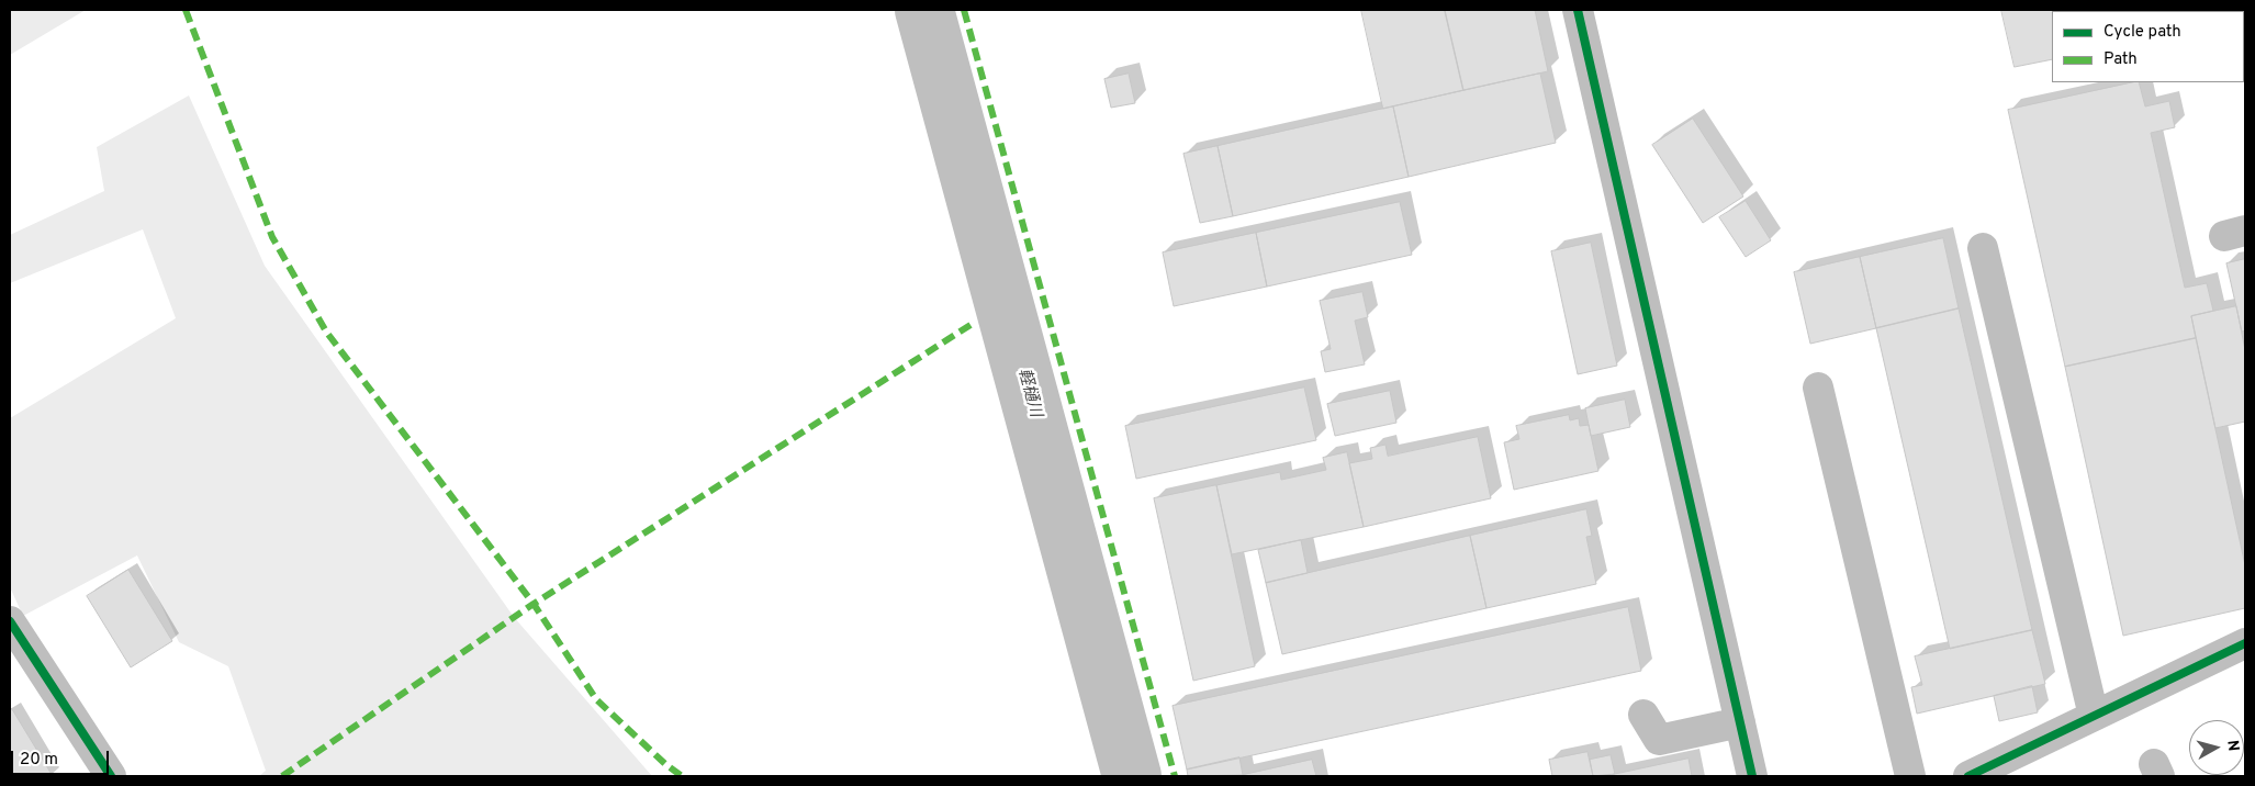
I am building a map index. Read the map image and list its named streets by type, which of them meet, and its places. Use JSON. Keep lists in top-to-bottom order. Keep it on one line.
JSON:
{"water":["軽樋川"],"legend":["Cycle path","Path"],"scale_bar":"20 m","north":"right"}
